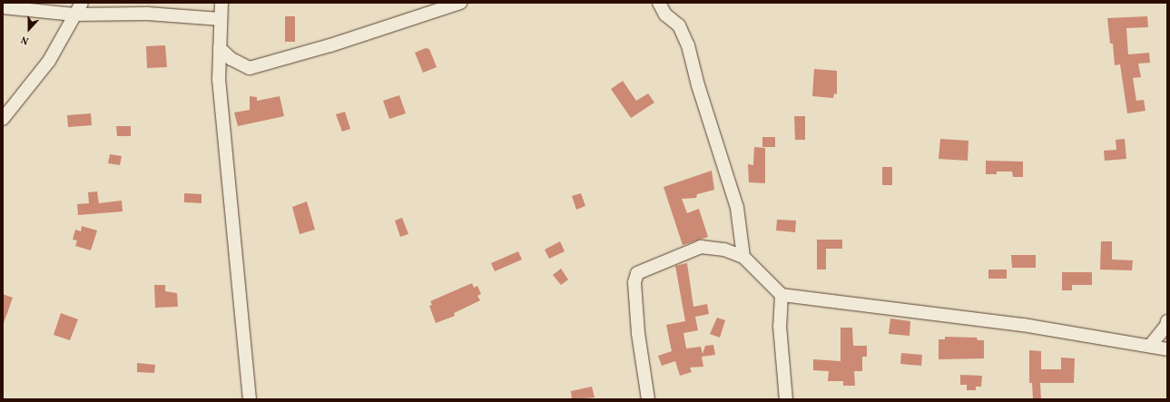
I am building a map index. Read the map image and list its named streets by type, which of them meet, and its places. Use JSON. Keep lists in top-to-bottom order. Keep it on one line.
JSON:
{"north":"bottom"}
